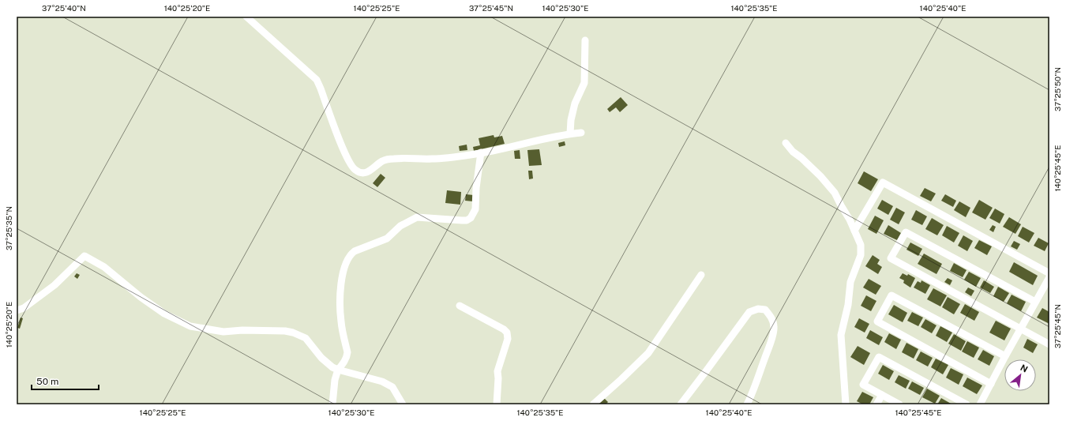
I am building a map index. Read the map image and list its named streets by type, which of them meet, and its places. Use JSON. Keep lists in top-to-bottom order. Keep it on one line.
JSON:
{"scale_bar":"50 m","north":"top right","coordinates":["37°25'40\"N","140°25'20\"E","140°25'25\"E","37°25'45\"N","140°25'30\"E","140°25'35\"E","140°25'40\"E","37°25'50\"N","140°25'45\"E","37°25'35\"N"]}
